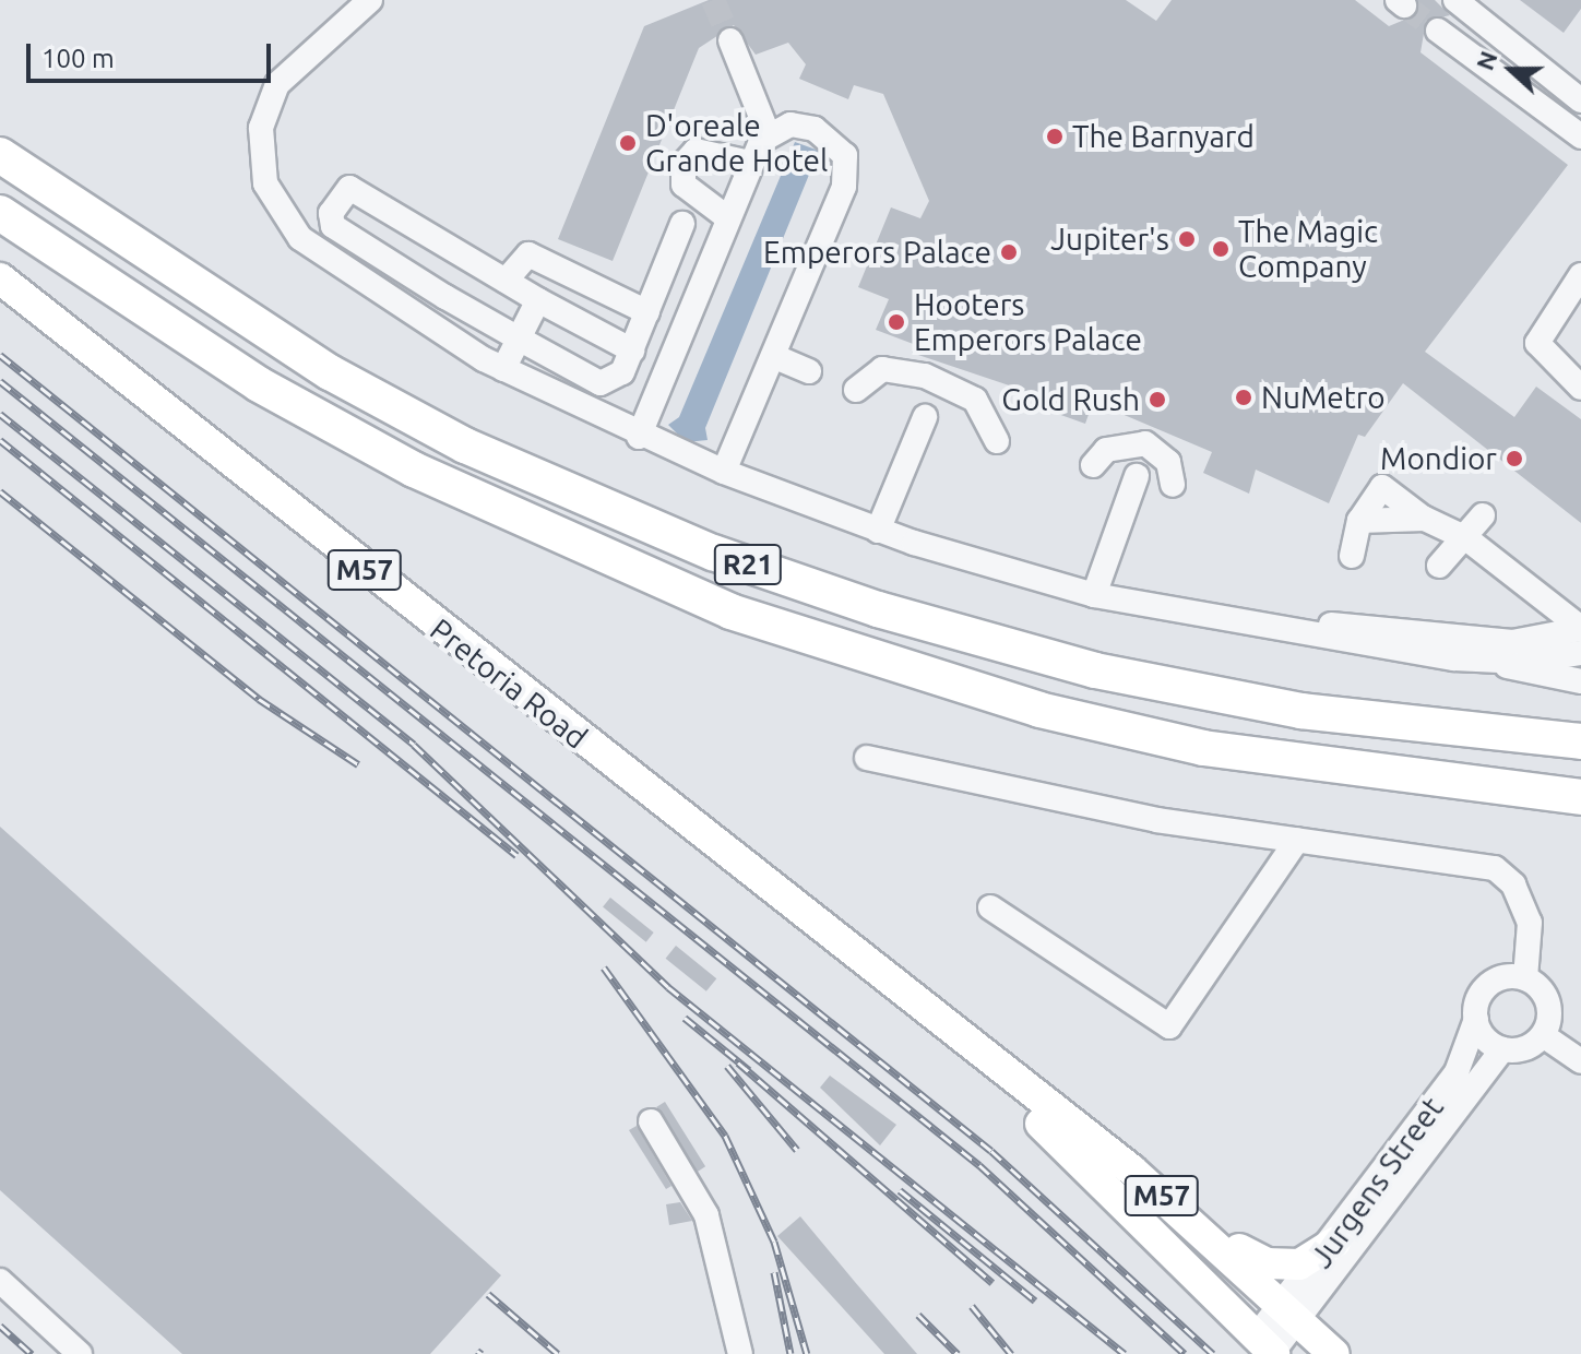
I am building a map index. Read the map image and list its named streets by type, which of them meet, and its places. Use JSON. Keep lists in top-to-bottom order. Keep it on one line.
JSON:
{"streets":{"highway":["R21"],"main road":["M57","Pretoria Road"],"lane":["Jurgens Street"]},"crossings":[["Pretoria Road","Jurgens Street"]],"places":["The Barnyard","D'oreale Grande Hotel","Jupiter's","The Magic Company","Emperors Palace","Hooters Emperors Palace","NuMetro","Gold Rush","Mondior"],"scale_bar":"100 m","north":"left"}
